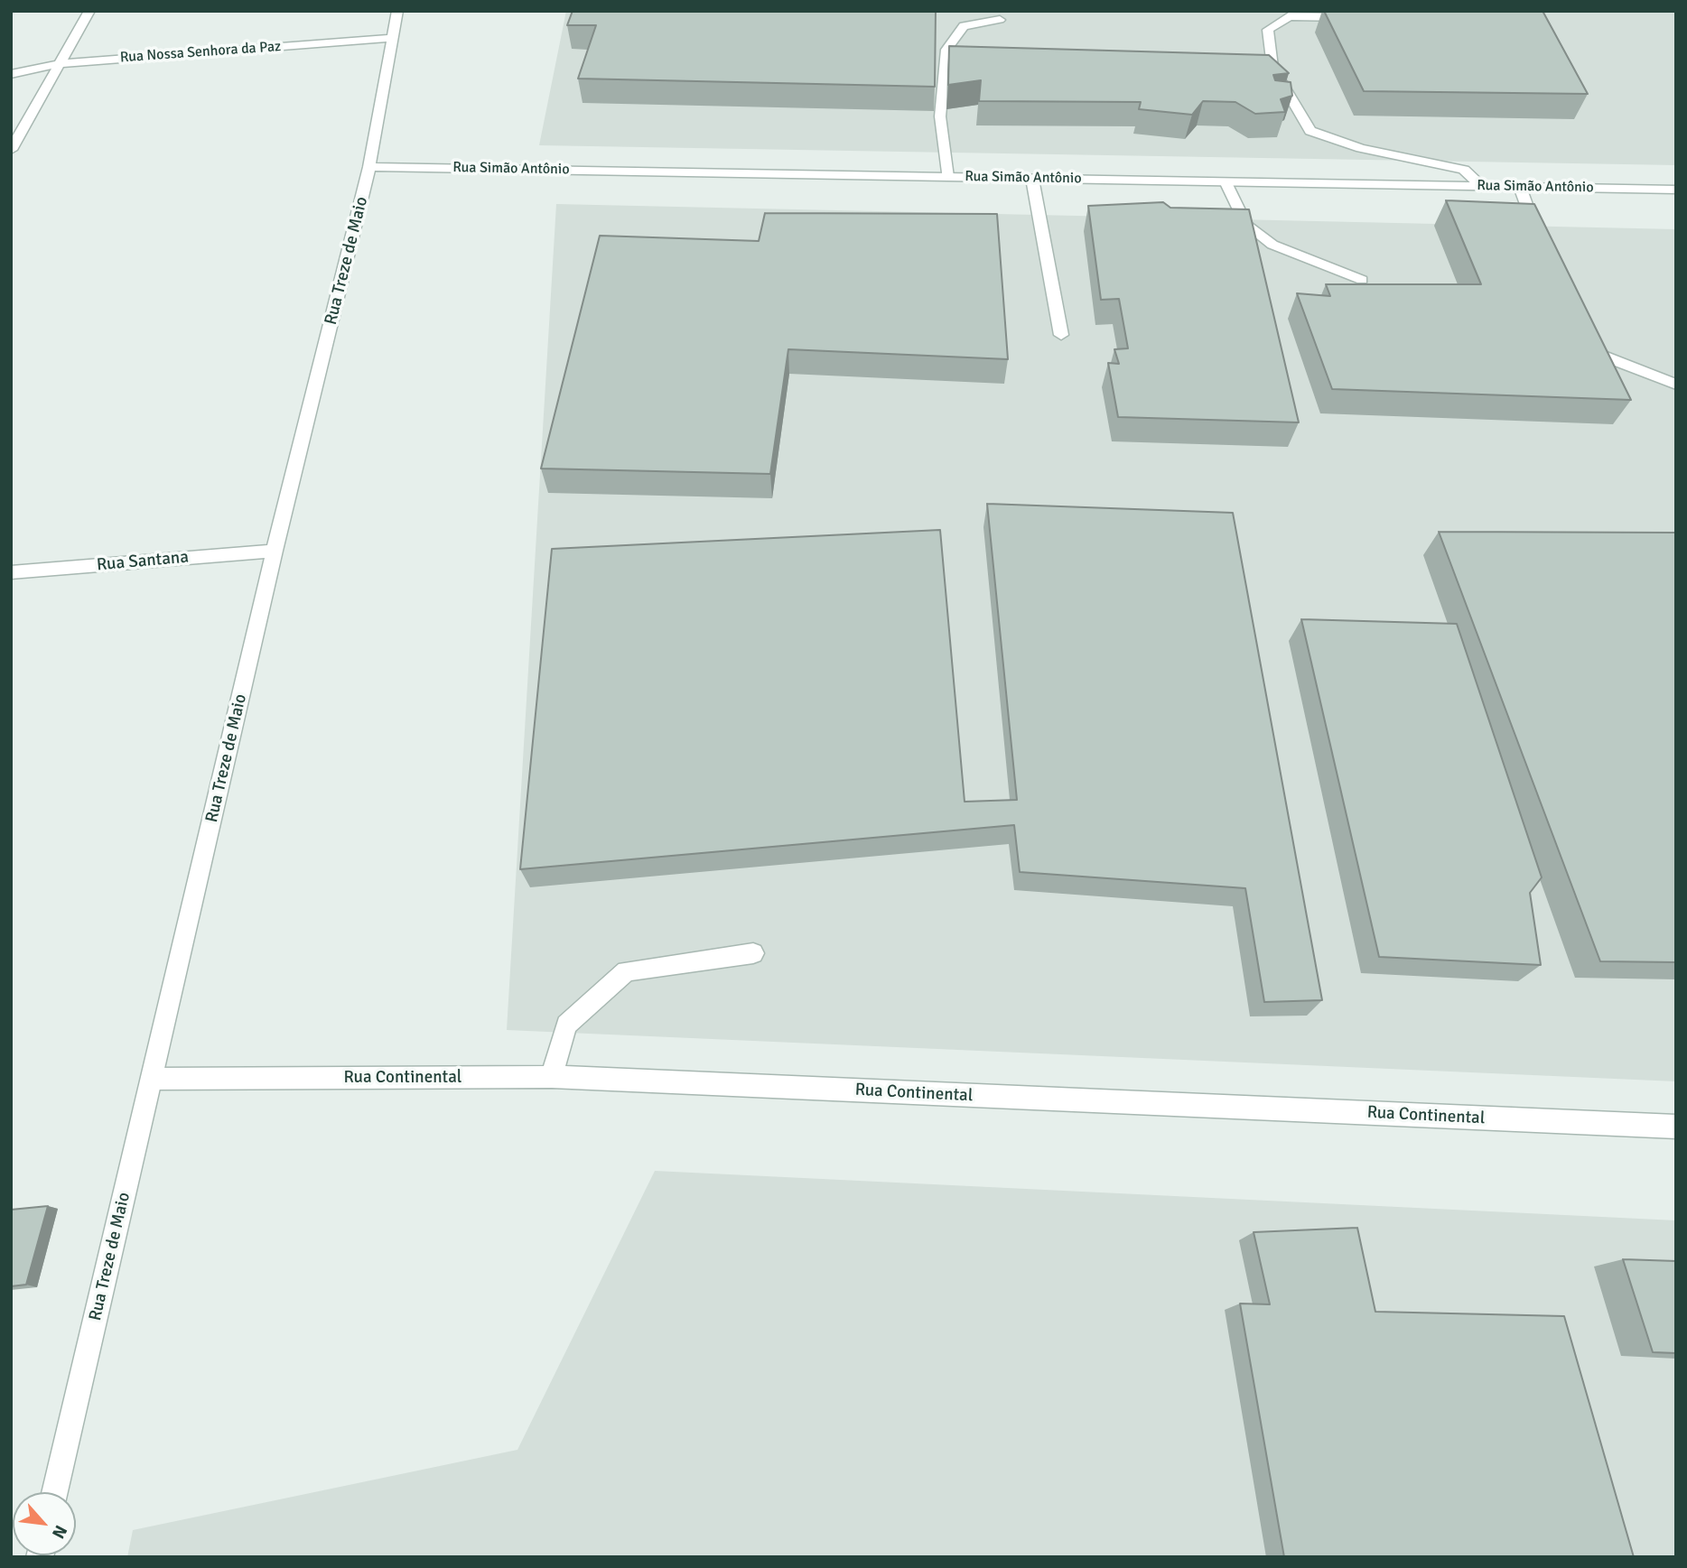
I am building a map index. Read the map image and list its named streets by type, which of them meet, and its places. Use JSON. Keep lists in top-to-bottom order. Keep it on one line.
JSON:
{"streets":{"street":["Rua Nossa Senhora da Paz","Rua Simão Antônio","Rua Treze de Maio","Rua Santana","Rua Continental"]},"crossings":[["Rua Nossa Senhora da Paz","Rua Treze de Maio"],["Rua Simão Antônio","Rua Treze de Maio"],["Rua Treze de Maio","Rua Santana"],["Rua Treze de Maio","Rua Continental"]],"north":"bottom right"}
